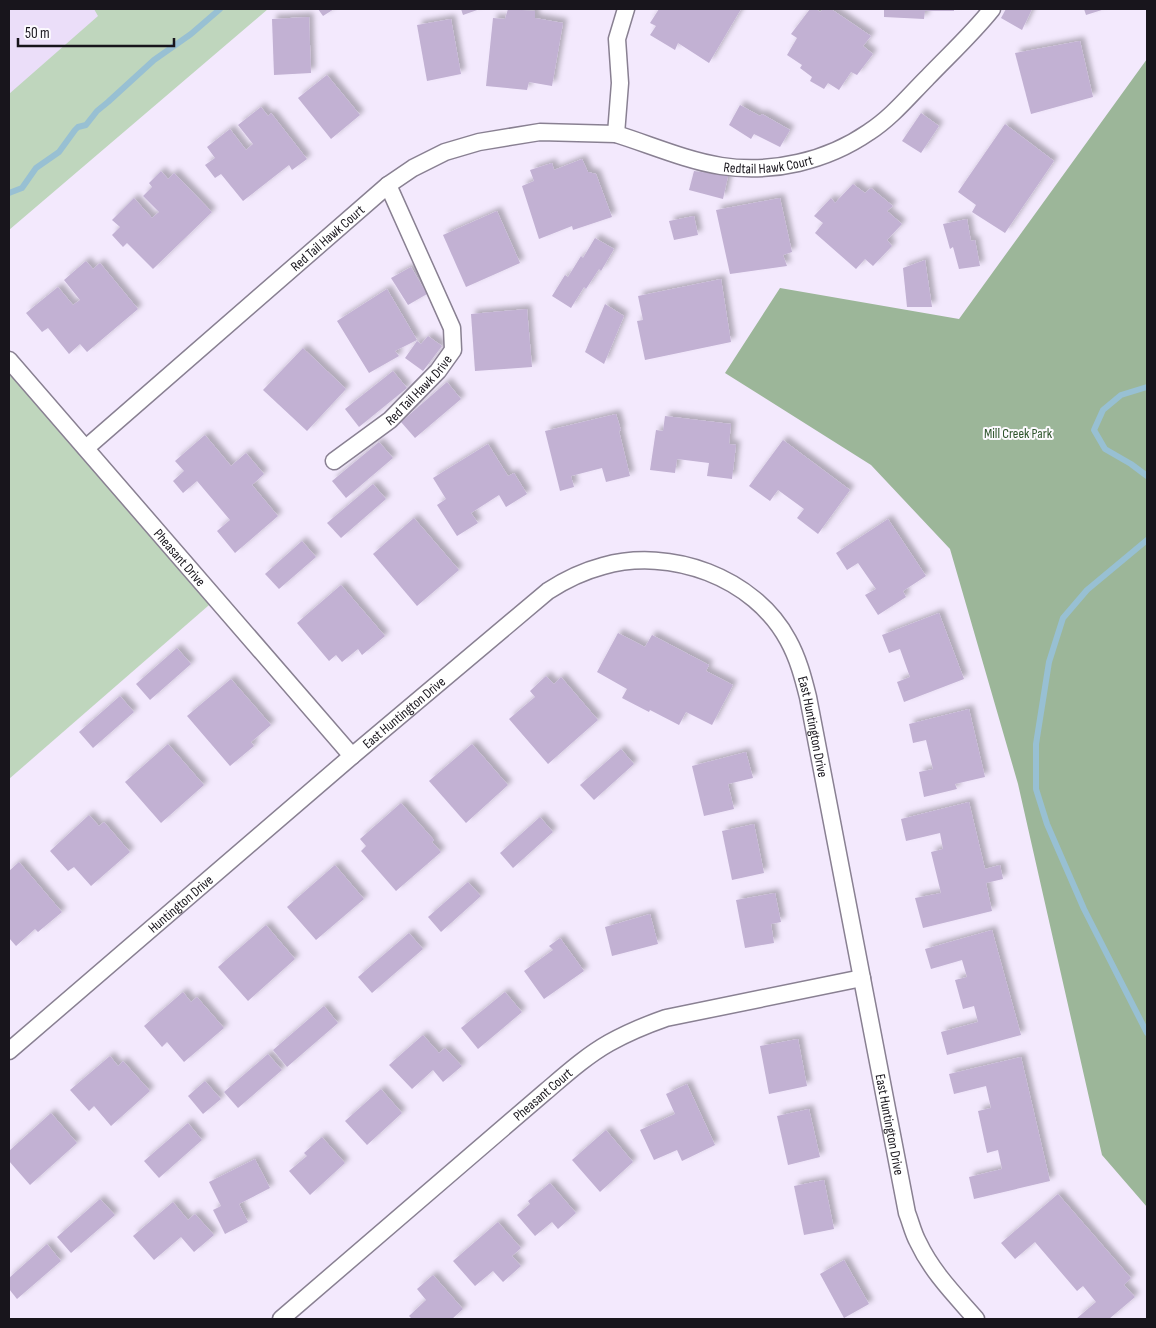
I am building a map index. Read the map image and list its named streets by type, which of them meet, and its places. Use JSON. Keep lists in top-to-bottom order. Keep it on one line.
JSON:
{"streets":{"street":["Redtail Hawk Court","Red Tail Hawk Court","Red Tail Hawk Drive","Pheasant Drive","East Huntington Drive","Huntington Drive","Pheasant Court"]},"crossings":[["Redtail Hawk Court","Red Tail Hawk Court"],["Red Tail Hawk Court","Red Tail Hawk Drive"],["Red Tail Hawk Court","Pheasant Drive"],["Pheasant Drive","East Huntington Drive"],["Pheasant Drive","Huntington Drive"],["East Huntington Drive","Huntington Drive"],["East Huntington Drive","Pheasant Court"]],"parks":["Mill Creek Park"],"scale_bar":"50 m"}
